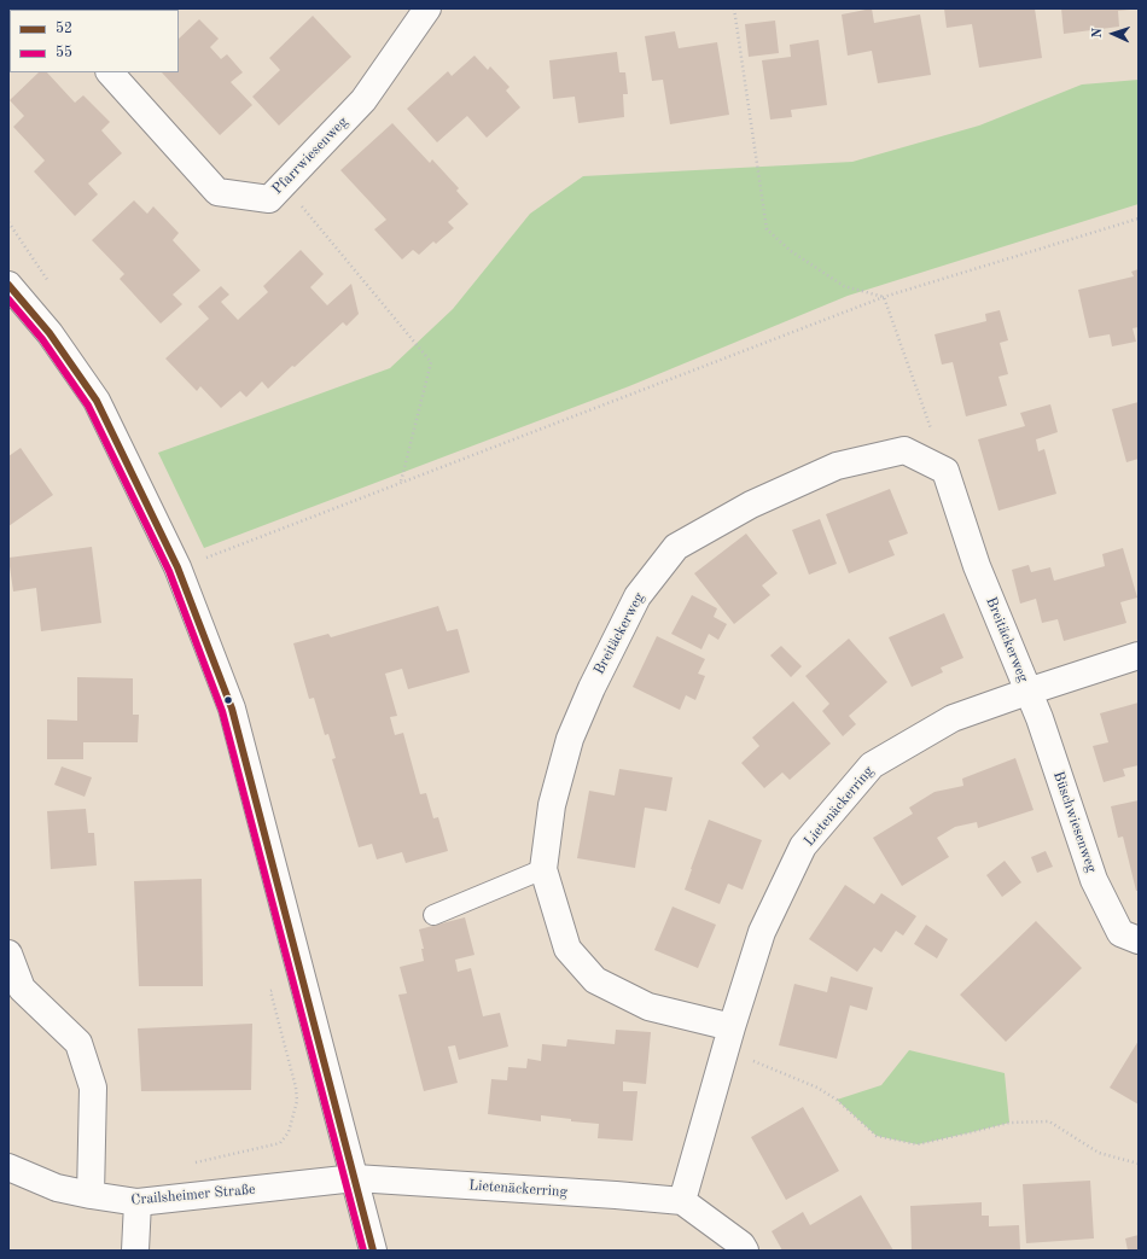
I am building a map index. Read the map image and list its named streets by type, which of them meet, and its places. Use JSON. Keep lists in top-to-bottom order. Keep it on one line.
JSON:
{"streets":{"street":["Pfarrwiesenweg","Breitäckerweg","Lietenäckerring","Büschwiesenweg","Crailsheimer Straße"]},"crossings":[["Breitäckerweg","Lietenäckerring"],["Breitäckerweg","Büschwiesenweg"],["Lietenäckerring","Büschwiesenweg"],["Lietenäckerring","Crailsheimer Straße"]],"lines":["transit line 52","transit line 55"],"legend":["52","55"],"north":"left"}
